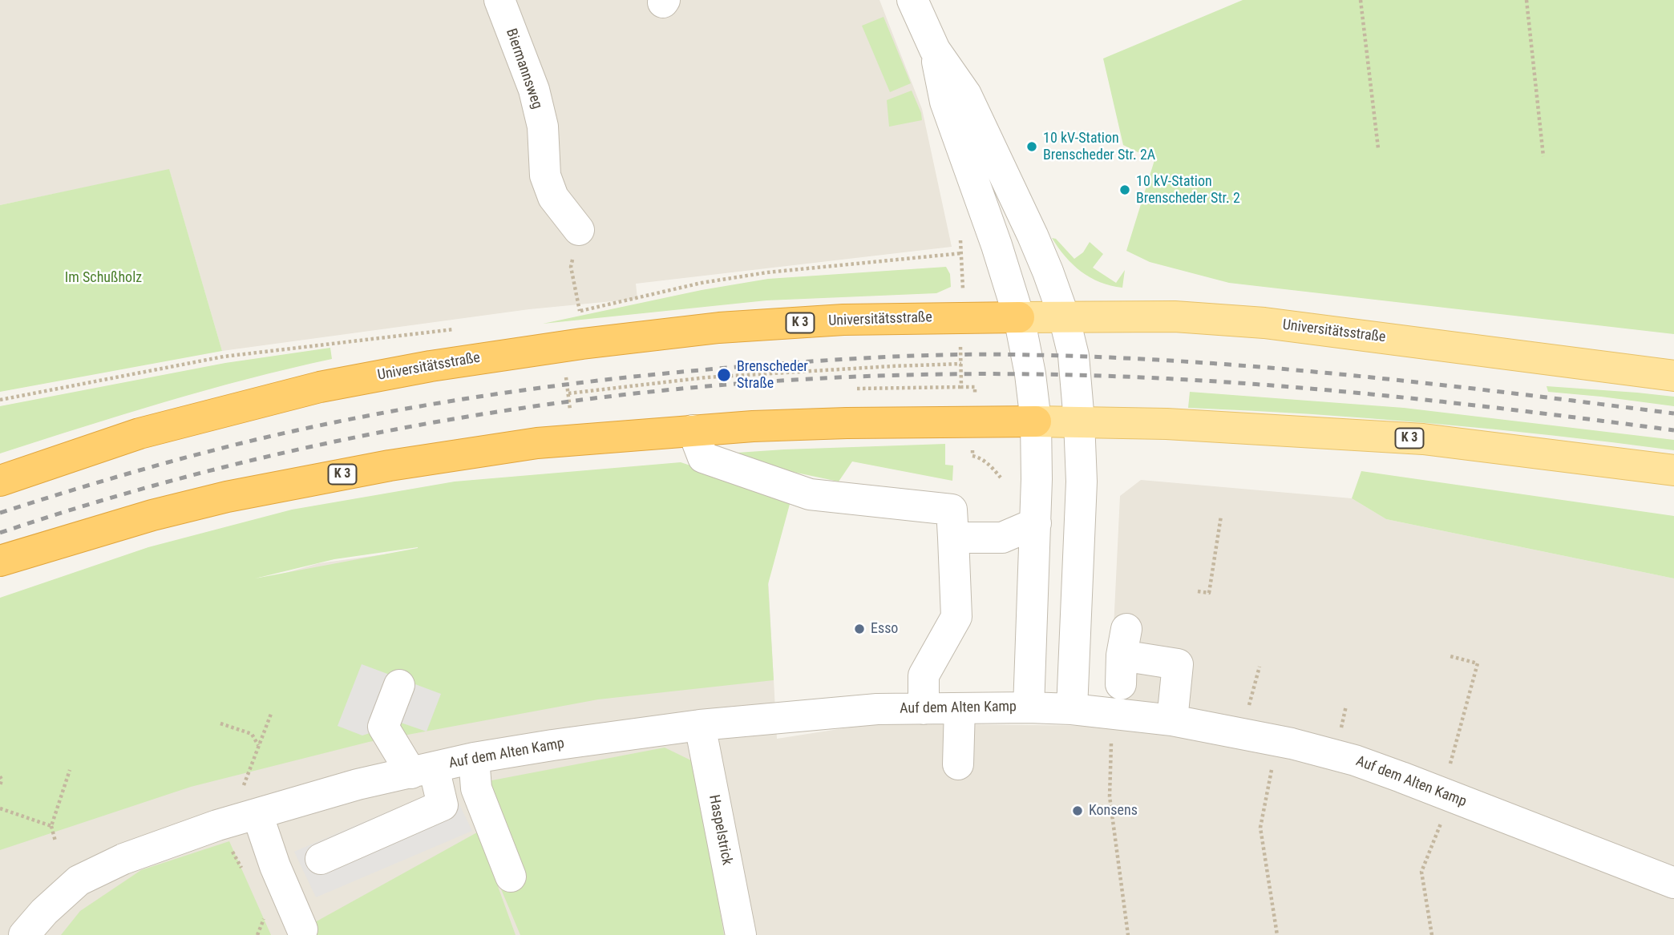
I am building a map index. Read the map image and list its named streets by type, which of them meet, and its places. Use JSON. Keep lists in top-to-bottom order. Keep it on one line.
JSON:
{"streets":{"highway":["Universitätsstraße","K 3"],"street":["Biermannsweg","Auf dem Alten Kamp","Haspelstrick"]},"crossings":[["K 3","Auf dem Alten Kamp"],["Auf dem Alten Kamp","Haspelstrick"]],"parks":["Im Schußholz"],"places":["10 kV-Station Brenscheder Str. 2A","10 kV-Station Brenscheder Str. 2","Brenscheder Straße","Esso","Konsens"]}
